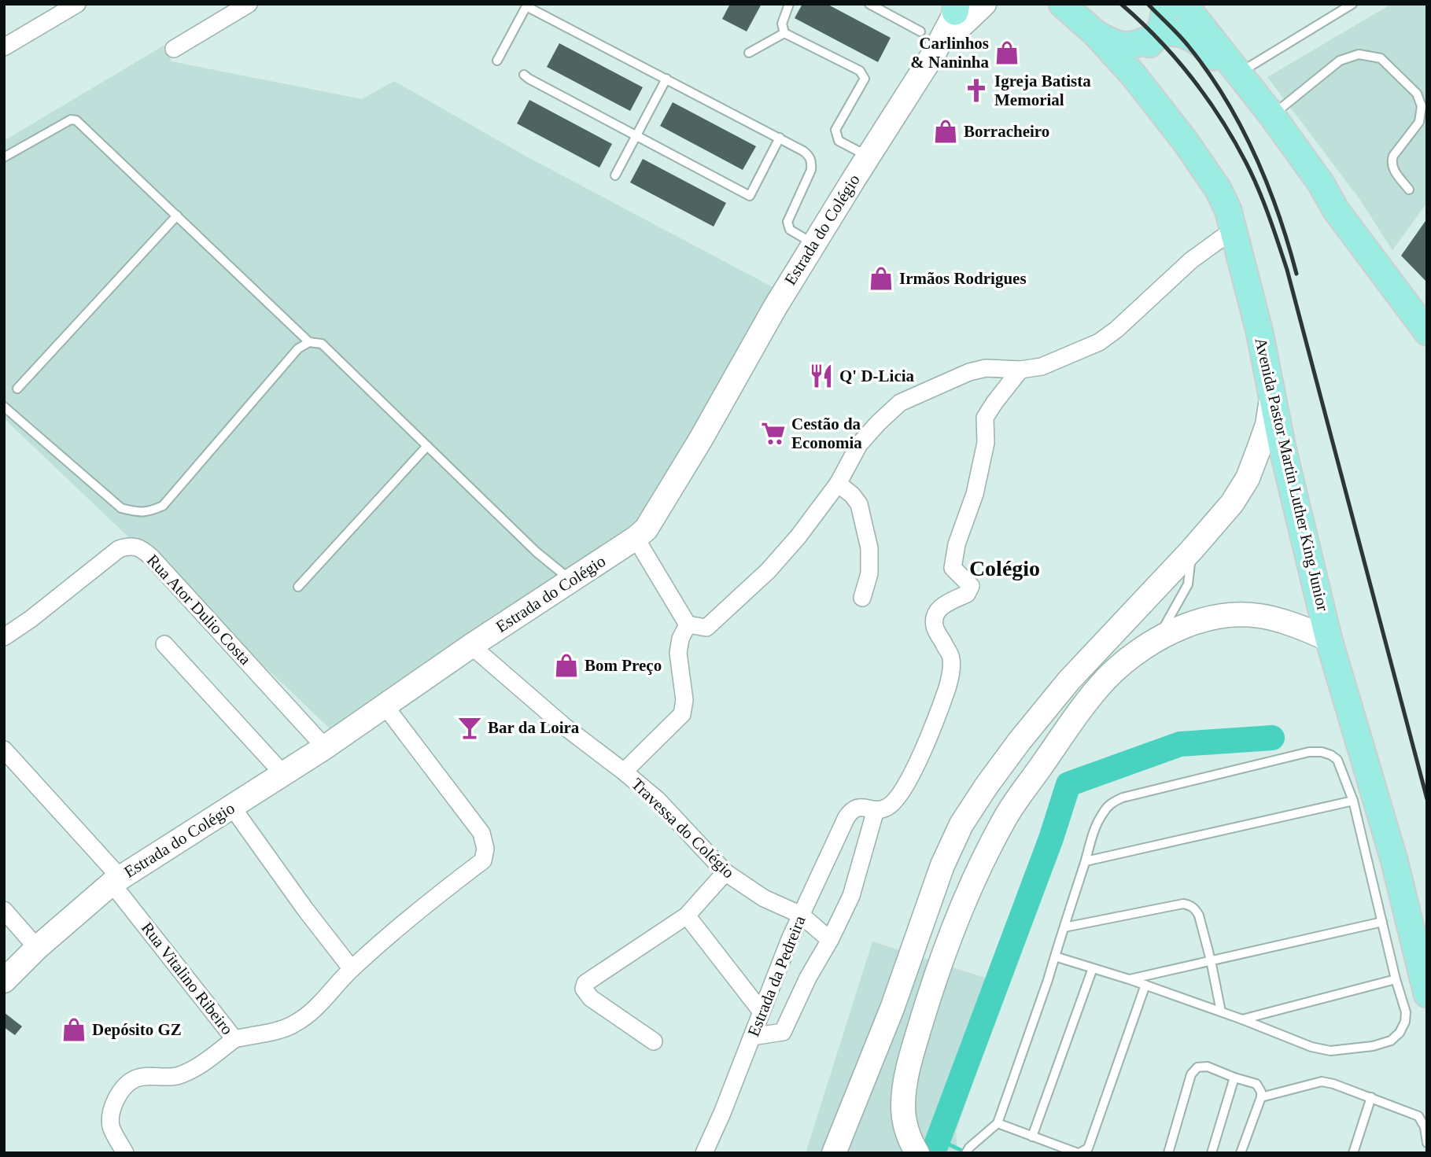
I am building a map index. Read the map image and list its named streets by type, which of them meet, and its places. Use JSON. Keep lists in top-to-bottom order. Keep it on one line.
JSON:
{"streets":{"main road":["Avenida Pastor Martin Luther King Junior"],"street":["Estrada do Colégio","Rua Ator Dulio Costa","Travessa do Colégio","Estrada da Pedreira","Rua Vitalino Ribeiro"]},"crossings":[["Estrada do Colégio","Rua Ator Dulio Costa"],["Estrada do Colégio","Travessa do Colégio"],["Estrada do Colégio","Rua Vitalino Ribeiro"],["Travessa do Colégio","Estrada da Pedreira"]],"districts":["Colégio"],"places":{"shop":["Carlinhos & Naninha","Borracheiro","Irmãos Rodrigues","Bom Preço","Depósito GZ"],"church":["Igreja Batista Memorial"],"restaurant":["Q' D-Licia"],"supermarket":["Cestão da Economia"],"bar":["Bar da Loira"]}}
